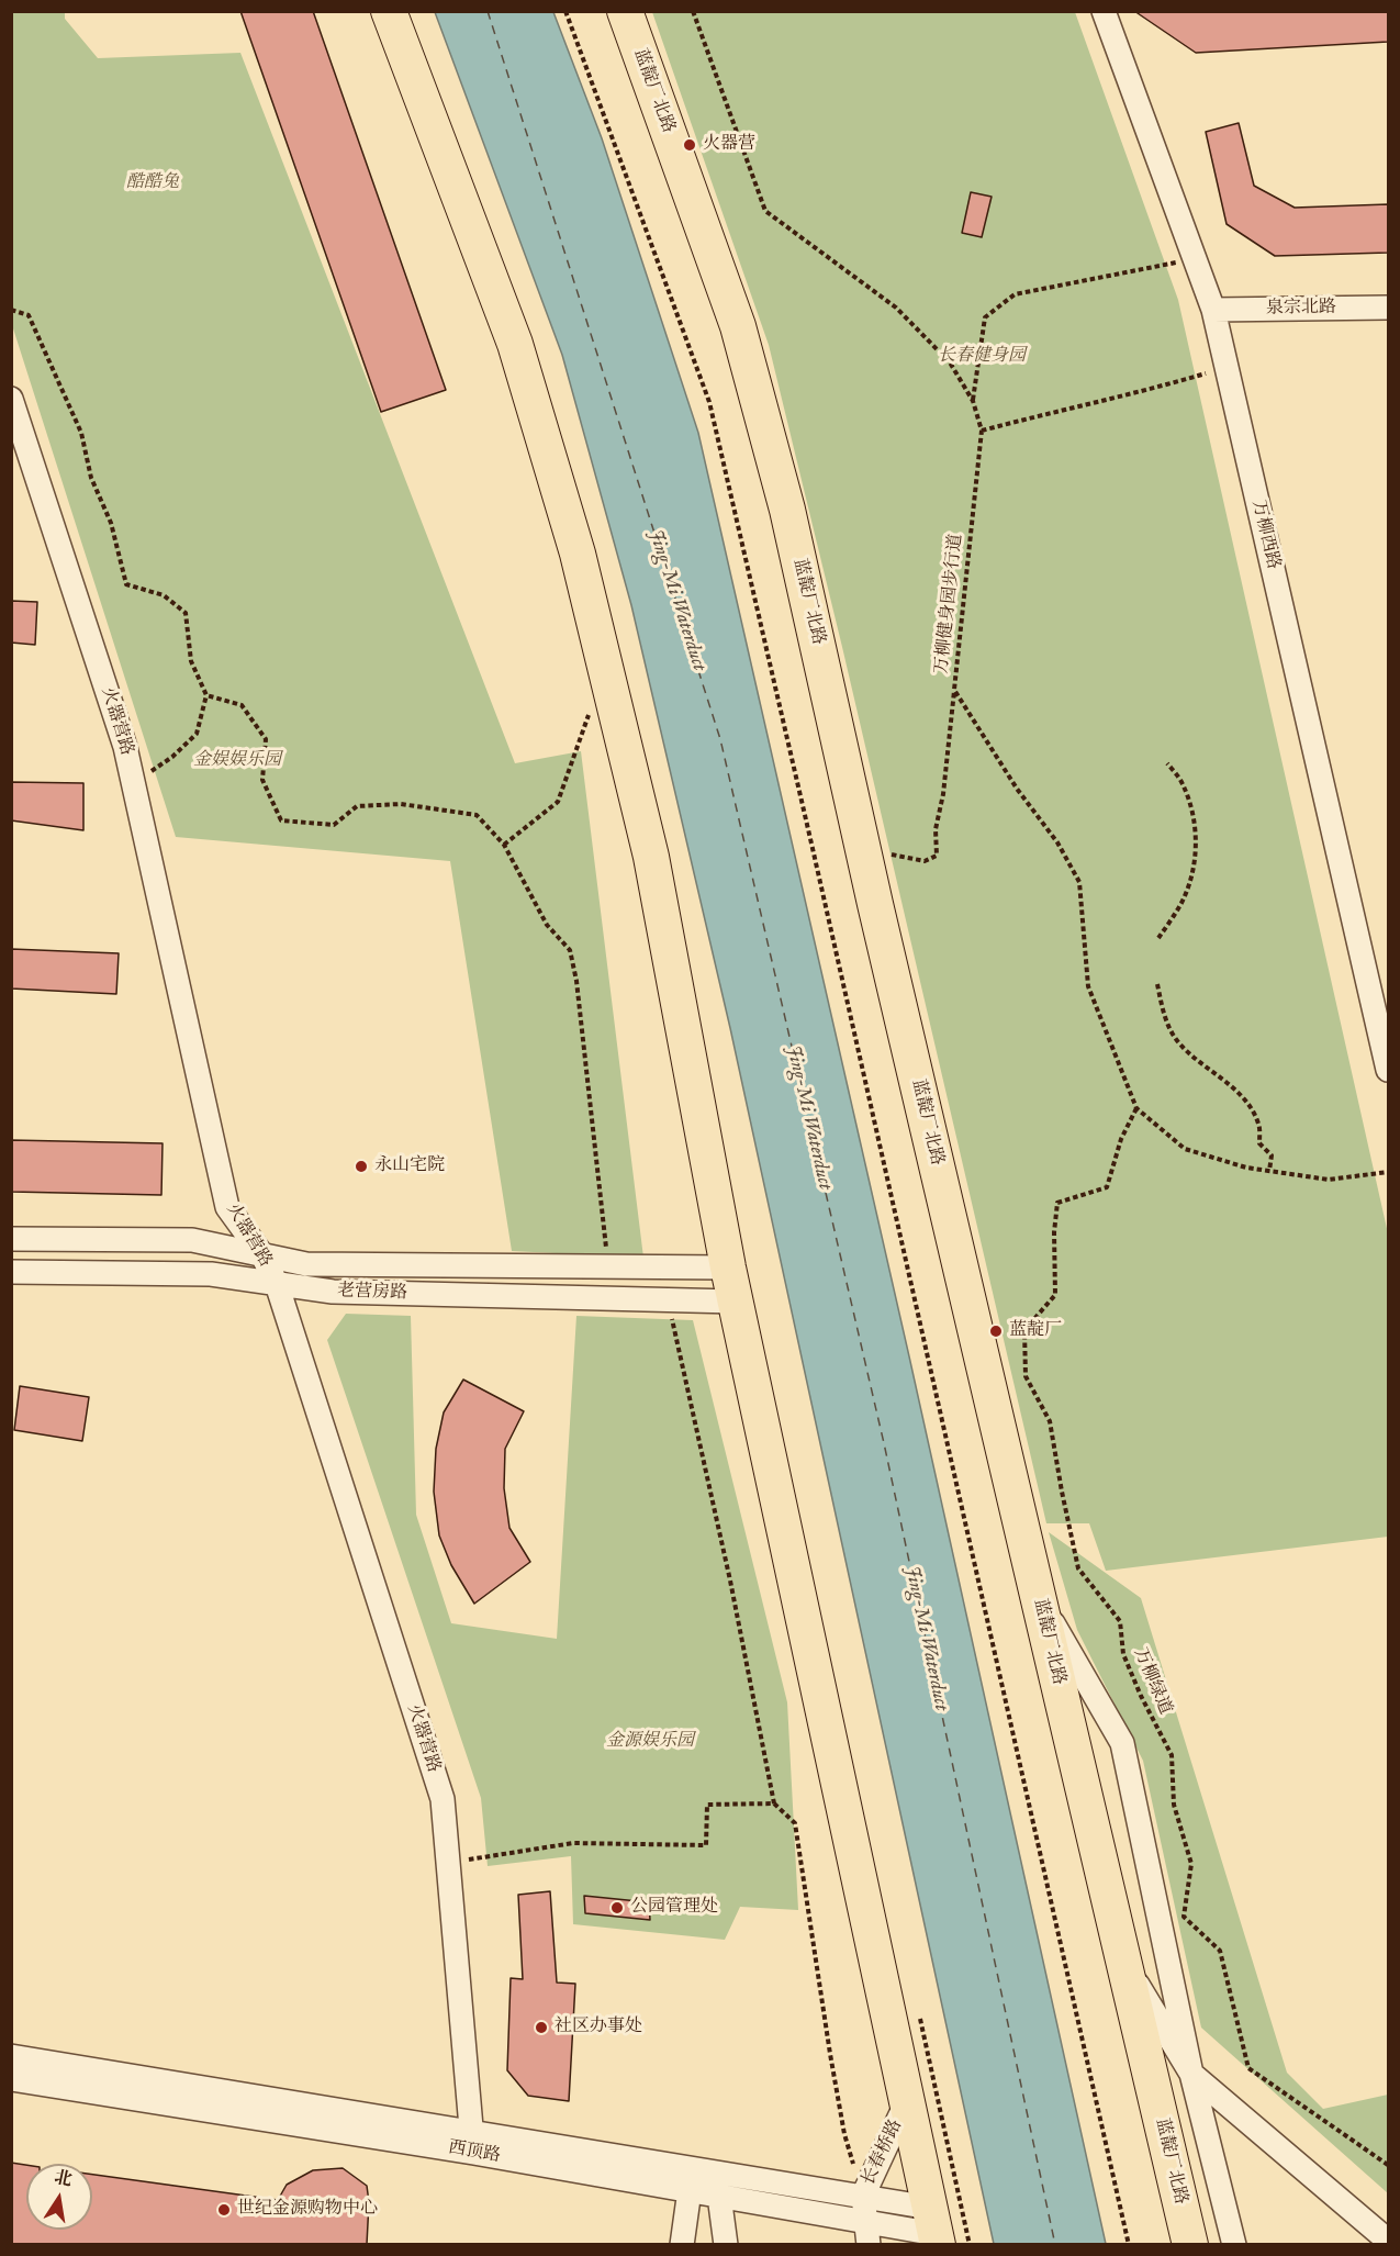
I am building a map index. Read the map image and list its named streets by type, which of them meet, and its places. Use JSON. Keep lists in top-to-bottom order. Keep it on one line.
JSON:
{"streets":{"highway":["蓝靛厂北路"],"street":["泉宗北路","万柳西路","火器营路","老营房路","西顶路","长春桥路"],"path":["万柳健身园步行道","万柳绿道"]},"crossings":[["泉宗北路","万柳西路"],["万柳健身园步行道","万柳绿道"],["火器营路","老营房路"],["火器营路","西顶路"],["西顶路","长春桥路"]],"water":["Jing-Mi Waterduct"],"parks":["酷酷兔","长春健身园","金娱娱乐园","金源娱乐园"],"places":["火器营","永山宅院","蓝靛厂","公园管理处","社区办事处","世纪金源购物中心"],"north":"top"}
